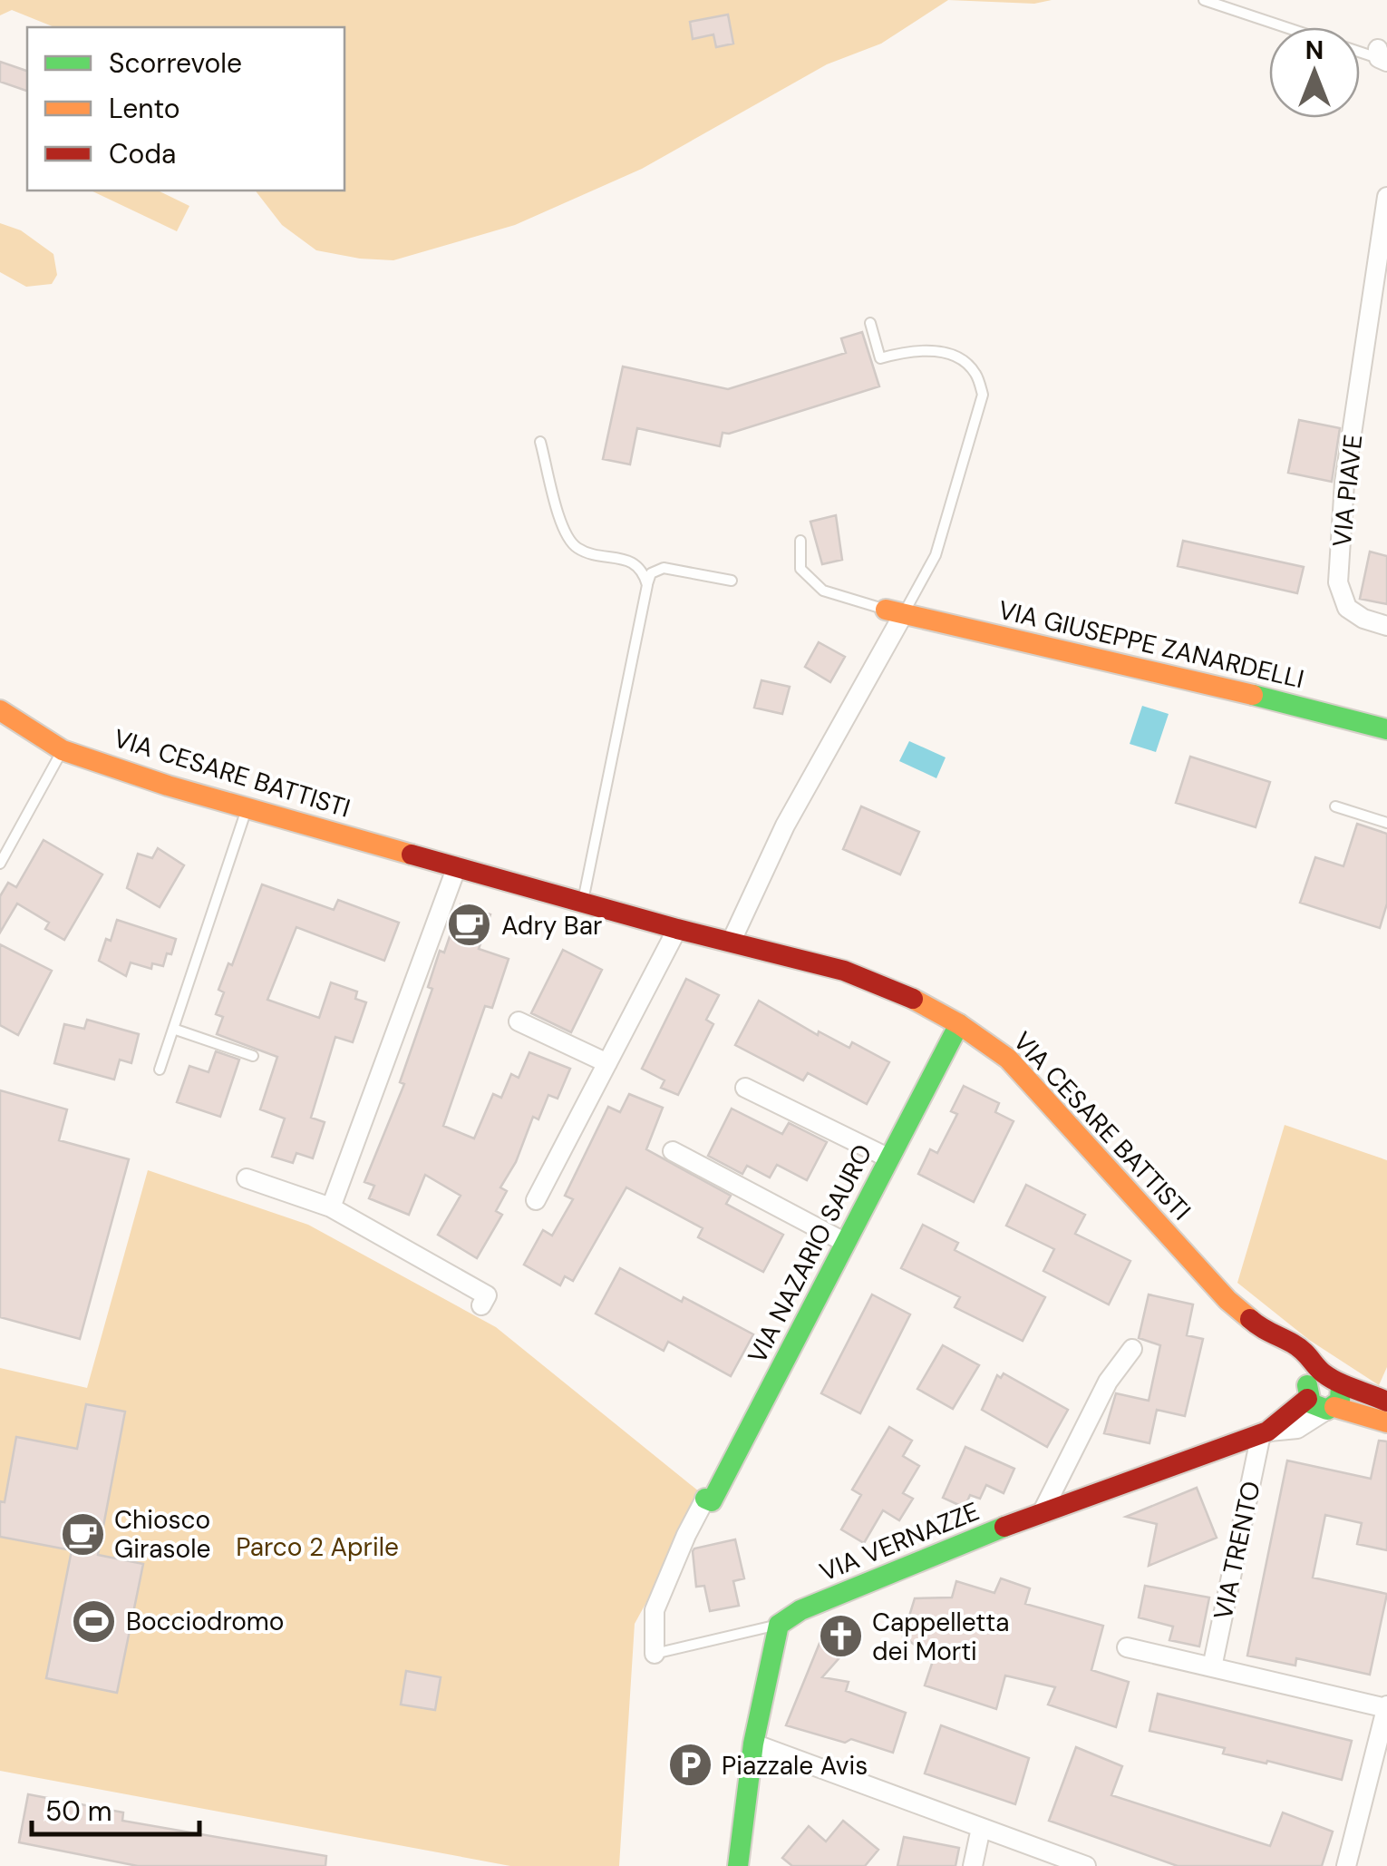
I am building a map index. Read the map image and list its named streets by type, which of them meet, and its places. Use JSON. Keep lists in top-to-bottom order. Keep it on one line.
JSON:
{"streets":{"street":["VIA PIAVE","VIA GIUSEPPE ZANARDELLI","VIA CESARE BATTISTI","VIA NAZARIO SAURO","VIA VERNAZZE","VIA TRENTO"]},"crossings":[["VIA CESARE BATTISTI","VIA NAZARIO SAURO"],["VIA CESARE BATTISTI","VIA VERNAZZE"],["VIA VERNAZZE","VIA TRENTO"]],"parks":["Parco 2 Aprile"],"places":{"cafe":["Adry Bar","Chiosco Girasole"],"sports":["Bocciodromo"],"church":["Cappelletta dei Morti"],"parking":["Piazzale Avis"]},"legend":["Scorrevole","Lento","Coda"],"scale_bar":"50 m","north":"top"}
